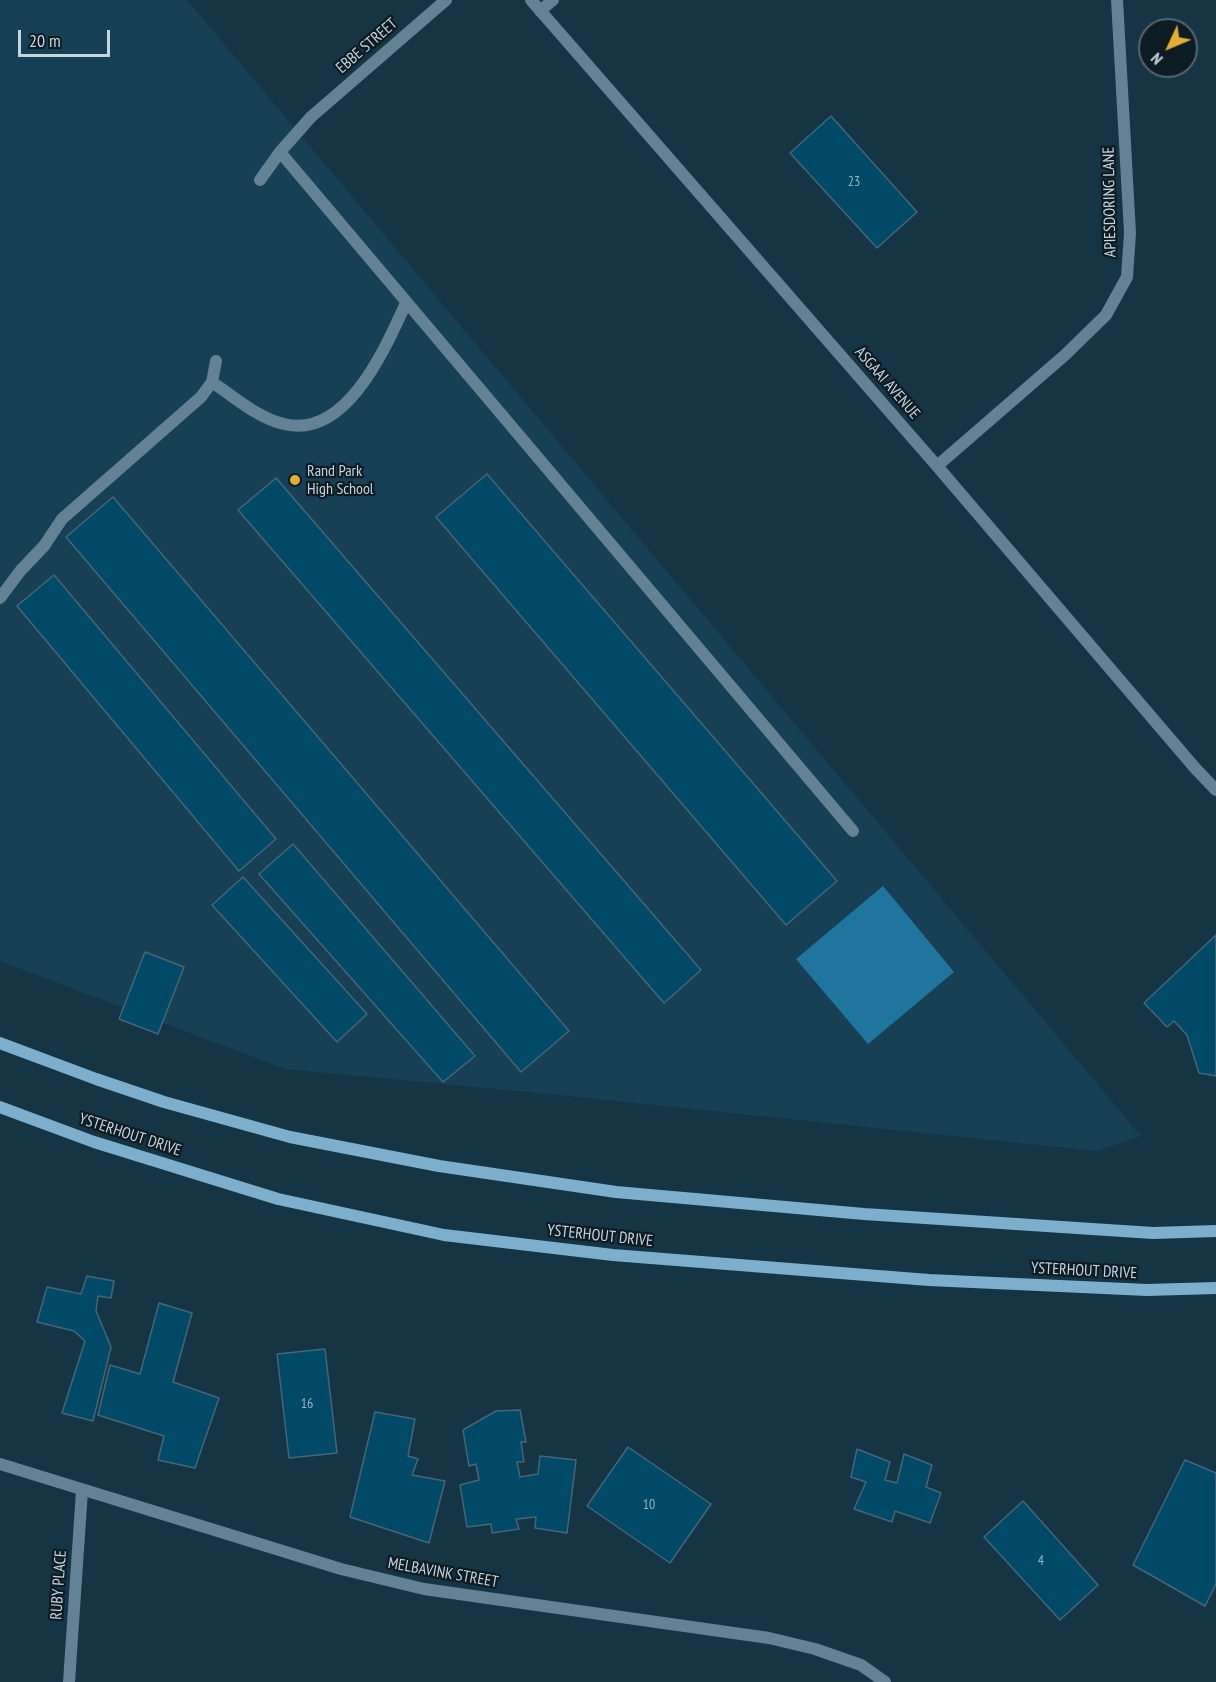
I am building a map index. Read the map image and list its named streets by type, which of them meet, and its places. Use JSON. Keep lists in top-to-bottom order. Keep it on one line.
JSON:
{"streets":{"main road":["YSTERHOUT DRIVE"],"street":["EBBE STREET","APIESDORING LANE","ASGAAI AVENUE","MELBAVINK STREET","RUBY PLACE"]},"crossings":[["APIESDORING LANE","ASGAAI AVENUE"],["MELBAVINK STREET","RUBY PLACE"]],"places":["Rand Park High School"],"house_numbers":["23","16","10","4"],"scale_bar":"20 m","north":"bottom left"}
